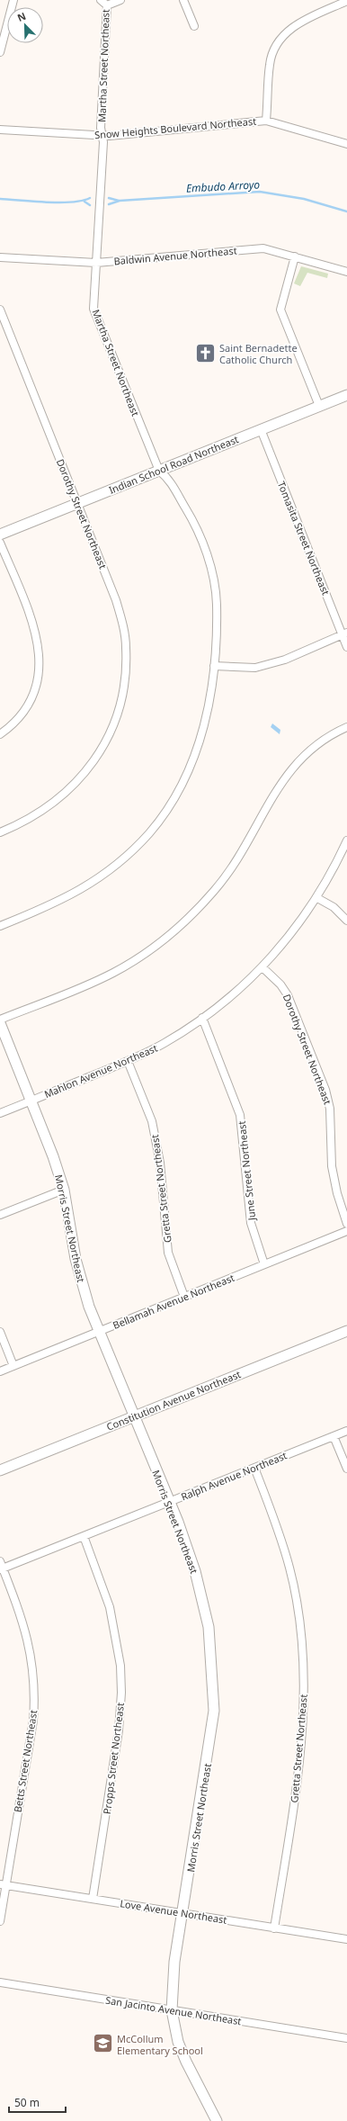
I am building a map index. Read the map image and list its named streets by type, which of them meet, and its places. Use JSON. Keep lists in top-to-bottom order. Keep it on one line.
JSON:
{"streets":{"street":["Martha Street Northeast","Snow Heights Boulevard Northeast","Baldwin Avenue Northeast","Indian School Road Northeast","Dorothy Street Northeast","Tomasita Street Northeast","Mahlon Avenue Northeast","June Street Northeast","Gretta Street Northeast","Morris Street Northeast","Bellamah Avenue Northeast","Constitution Avenue Northeast","Ralph Avenue Northeast","Propps Street Northeast","Betts Street Northeast","Love Avenue Northeast","San Jacinto Avenue Northeast"]},"crossings":[["Martha Street Northeast","Snow Heights Boulevard Northeast"],["Martha Street Northeast","Baldwin Avenue Northeast"],["Martha Street Northeast","Indian School Road Northeast"],["Indian School Road Northeast","Dorothy Street Northeast"],["Indian School Road Northeast","Tomasita Street Northeast"],["Dorothy Street Northeast","Mahlon Avenue Northeast"],["Mahlon Avenue Northeast","June Street Northeast"],["Mahlon Avenue Northeast","Gretta Street Northeast"],["Mahlon Avenue Northeast","Morris Street Northeast"],["June Street Northeast","Bellamah Avenue Northeast"],["Gretta Street Northeast","Bellamah Avenue Northeast"],["Gretta Street Northeast","Ralph Avenue Northeast"],["Gretta Street Northeast","Love Avenue Northeast"],["Morris Street Northeast","Bellamah Avenue Northeast"],["Morris Street Northeast","Constitution Avenue Northeast"],["Morris Street Northeast","Ralph Avenue Northeast"],["Morris Street Northeast","Love Avenue Northeast"],["Morris Street Northeast","San Jacinto Avenue Northeast"],["Ralph Avenue Northeast","Propps Street Northeast"],["Ralph Avenue Northeast","Betts Street Northeast"],["Propps Street Northeast","Love Avenue Northeast"],["Betts Street Northeast","Love Avenue Northeast"]],"water":["Embudo Arroyo"],"places":{"church":["Saint Bernadette Catholic Church"],"school or university":["McCollum Elementary School"]},"scale_bar":"50 m","north":"top left"}
